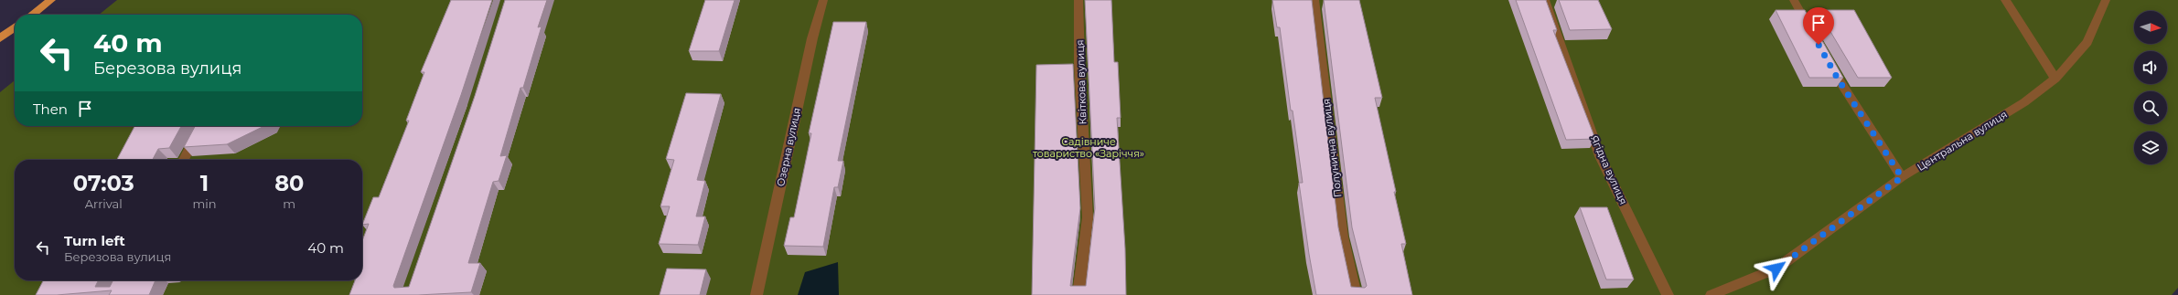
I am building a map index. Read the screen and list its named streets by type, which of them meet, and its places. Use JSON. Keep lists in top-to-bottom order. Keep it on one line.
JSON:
{"streets":{"street":["Квіткова вулиця","Центральна вулиця","Озерна вулиця","Полунична вулиця","Ягідна вулиця"]},"parks":["Садівниче товариство «Заріччя»"],"north":"right","page":{"turn":["40 m","Березова вулиця"],"then":"Then","eta":["07:03","Arrival","1","min","80","m"],"list":[{"name":"Turn left","note":"Березова вулиця","value":"40 m"}]}}
